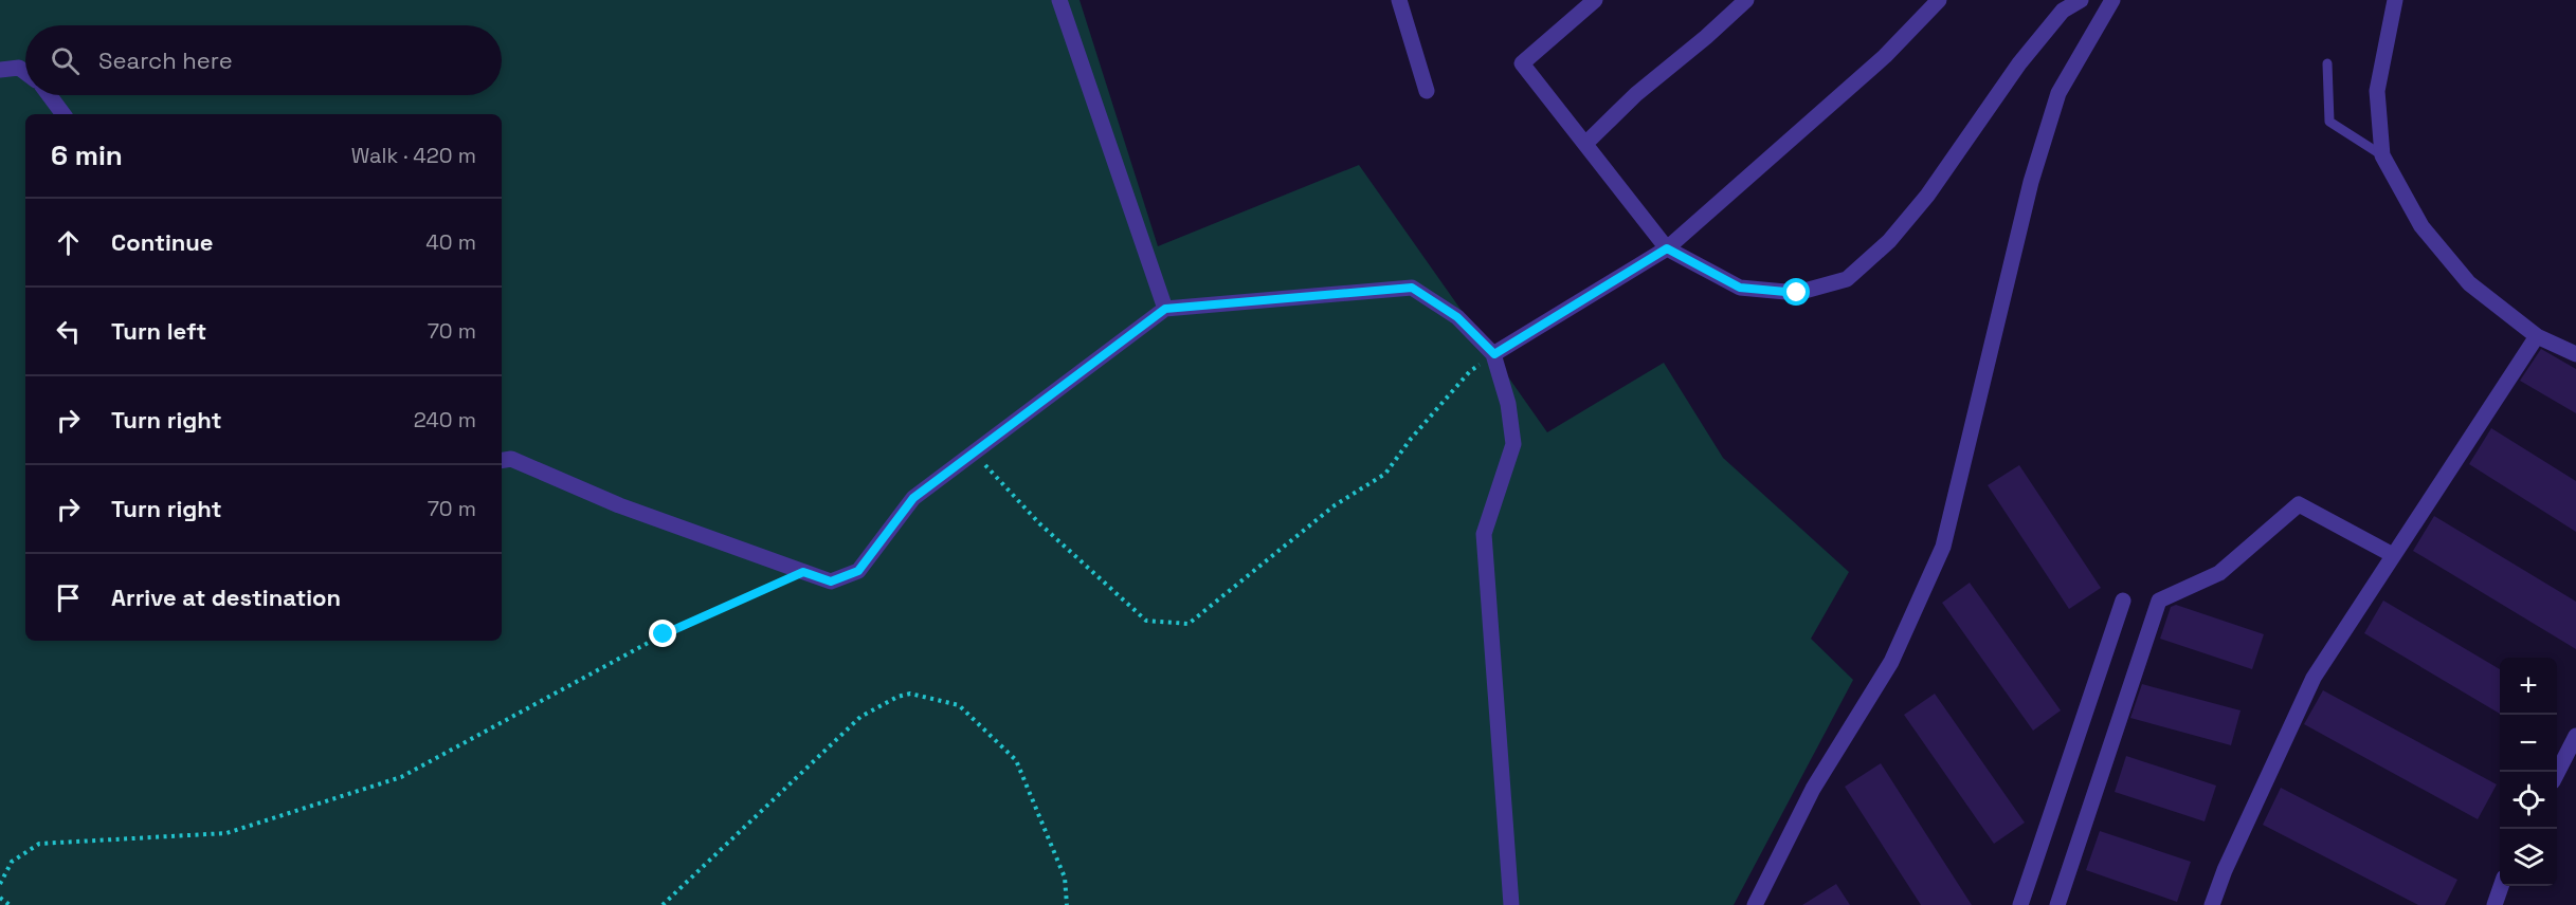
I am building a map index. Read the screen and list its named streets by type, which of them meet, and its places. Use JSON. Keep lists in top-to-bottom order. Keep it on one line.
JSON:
{"page":{"search":"Search here","heading":["6 min","Walk · 420 m"],"list":[["Continue","40 m"],["Turn left","70 m"],["Turn right","240 m"],["Turn right","70 m"],"Arrive at destination"],"map_buttons":["+","−"]}}
